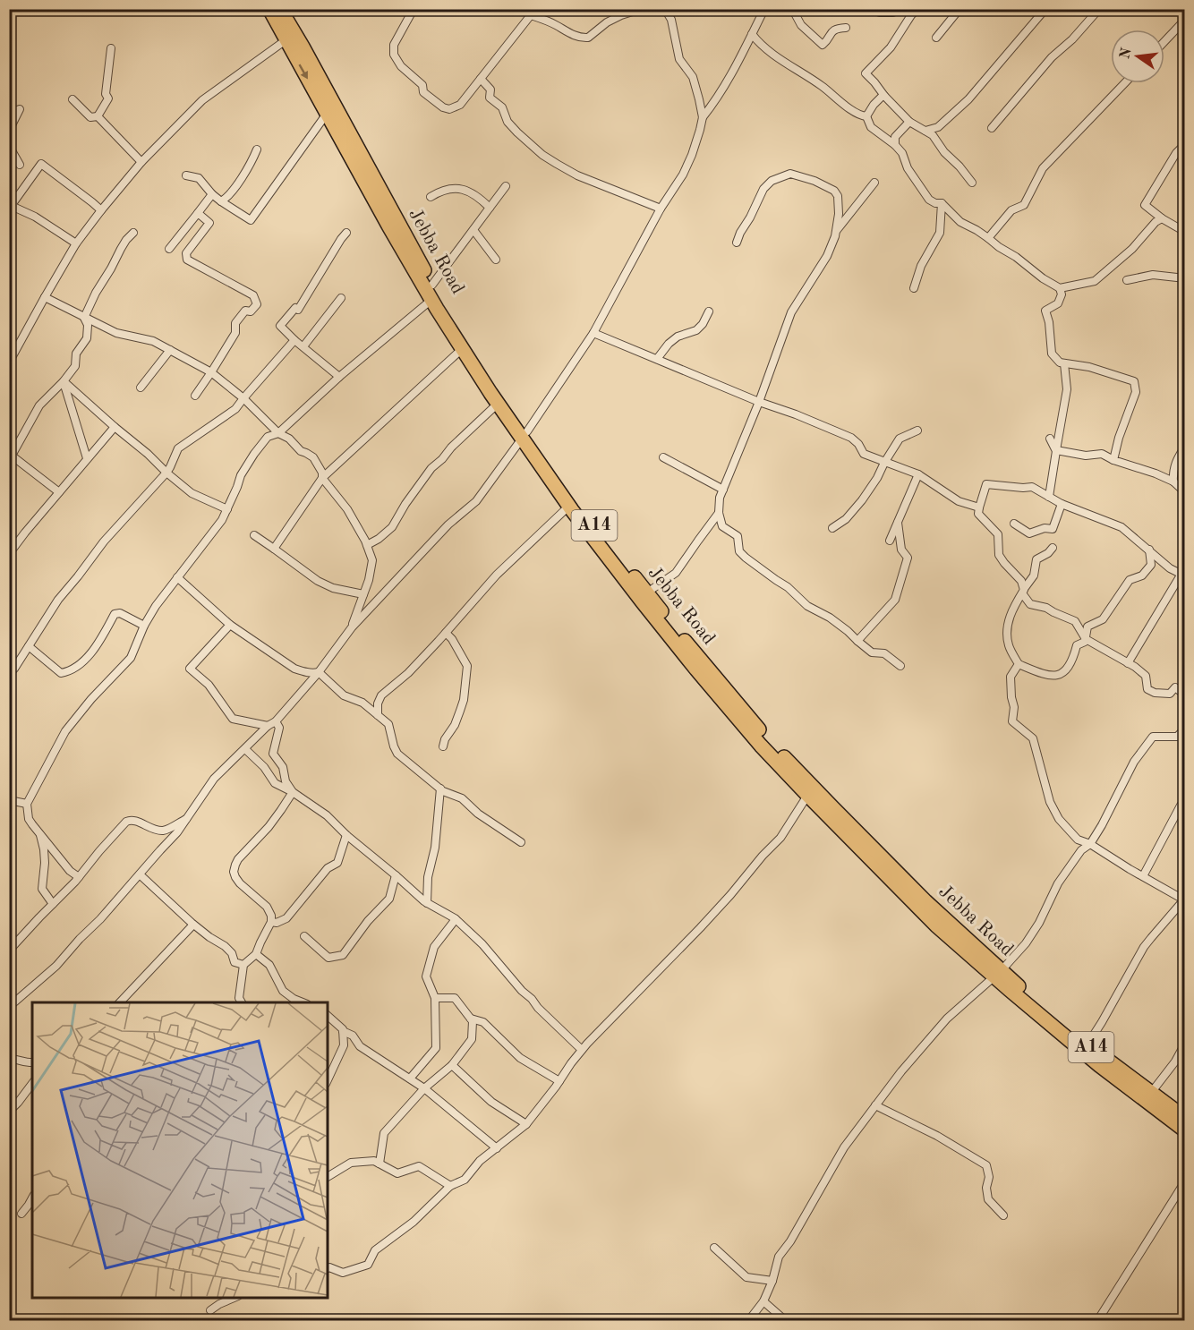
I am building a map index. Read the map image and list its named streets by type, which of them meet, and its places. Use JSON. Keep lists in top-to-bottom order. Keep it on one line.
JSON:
{"streets":{"highway":["Jebba Road","A14"]},"north":"left"}
